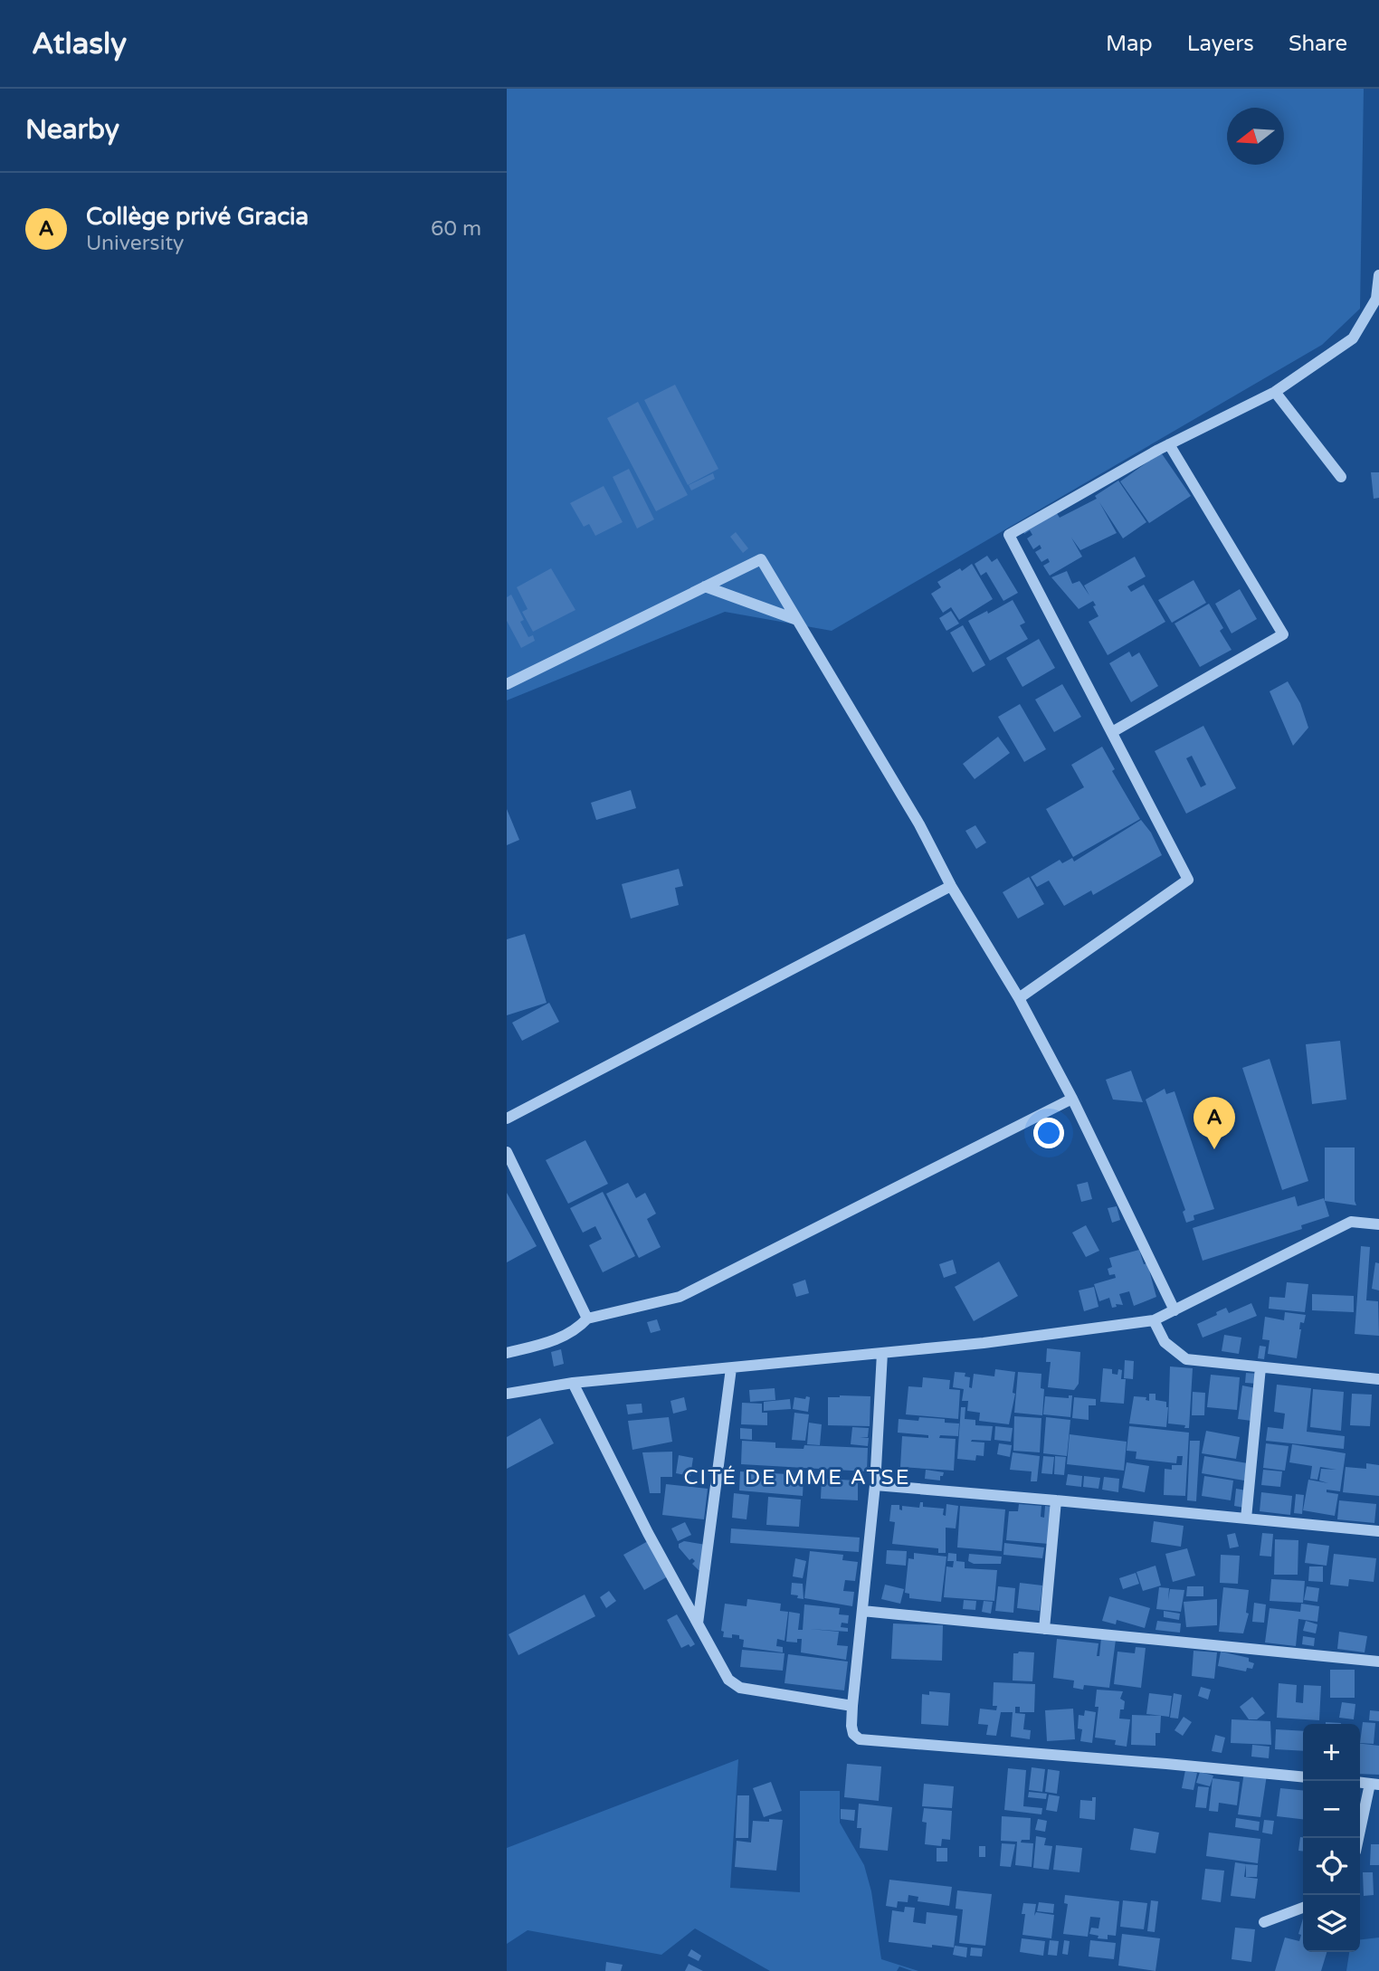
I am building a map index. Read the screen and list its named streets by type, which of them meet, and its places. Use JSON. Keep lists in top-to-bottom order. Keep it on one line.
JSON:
{"districts":["CITÉ DE MME ATSE"],"north":"left","page":{"header":"Atlasly","nav":["Map","Layers","Share"],"heading":"Nearby","list":[{"mark":"A","name":"Collège privé Gracia","note":"University","value":"60 m"}],"pins":"A","map_buttons":["+","−"]}}
